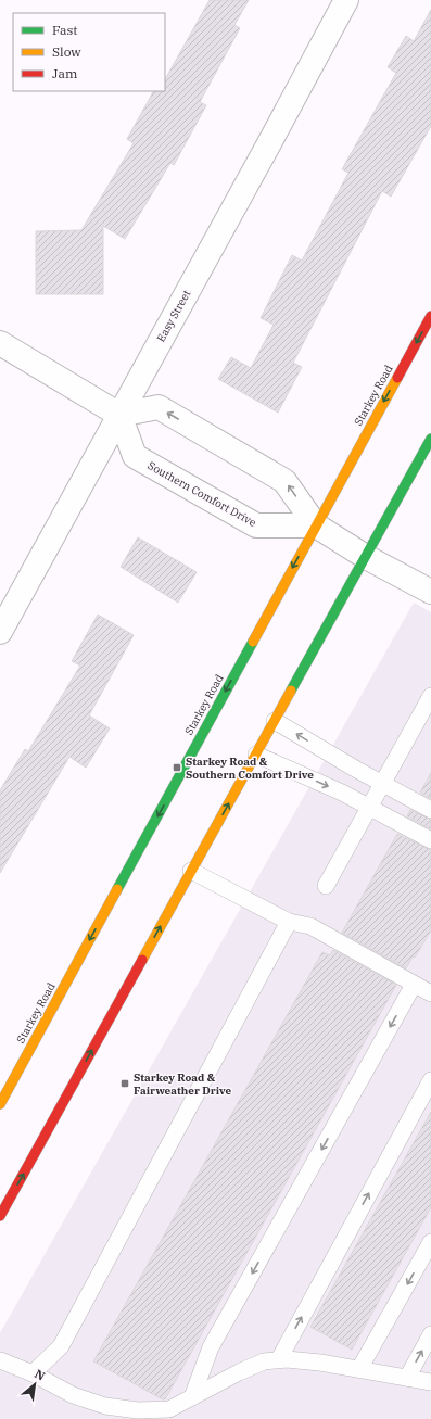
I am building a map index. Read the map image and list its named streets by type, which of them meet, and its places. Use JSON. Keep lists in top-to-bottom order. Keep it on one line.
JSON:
{"streets":{"main road":["Starkey Road"],"street":["Easy Street","Southern Comfort Drive"]},"crossings":[["Easy Street","Southern Comfort Drive"],["Starkey Road","Southern Comfort Drive"]],"places":{"transit":["Starkey Road & Southern Comfort Drive","Starkey Road & Fairweather Drive"]},"legend":["Fast","Slow","Jam"],"north":"top right"}
